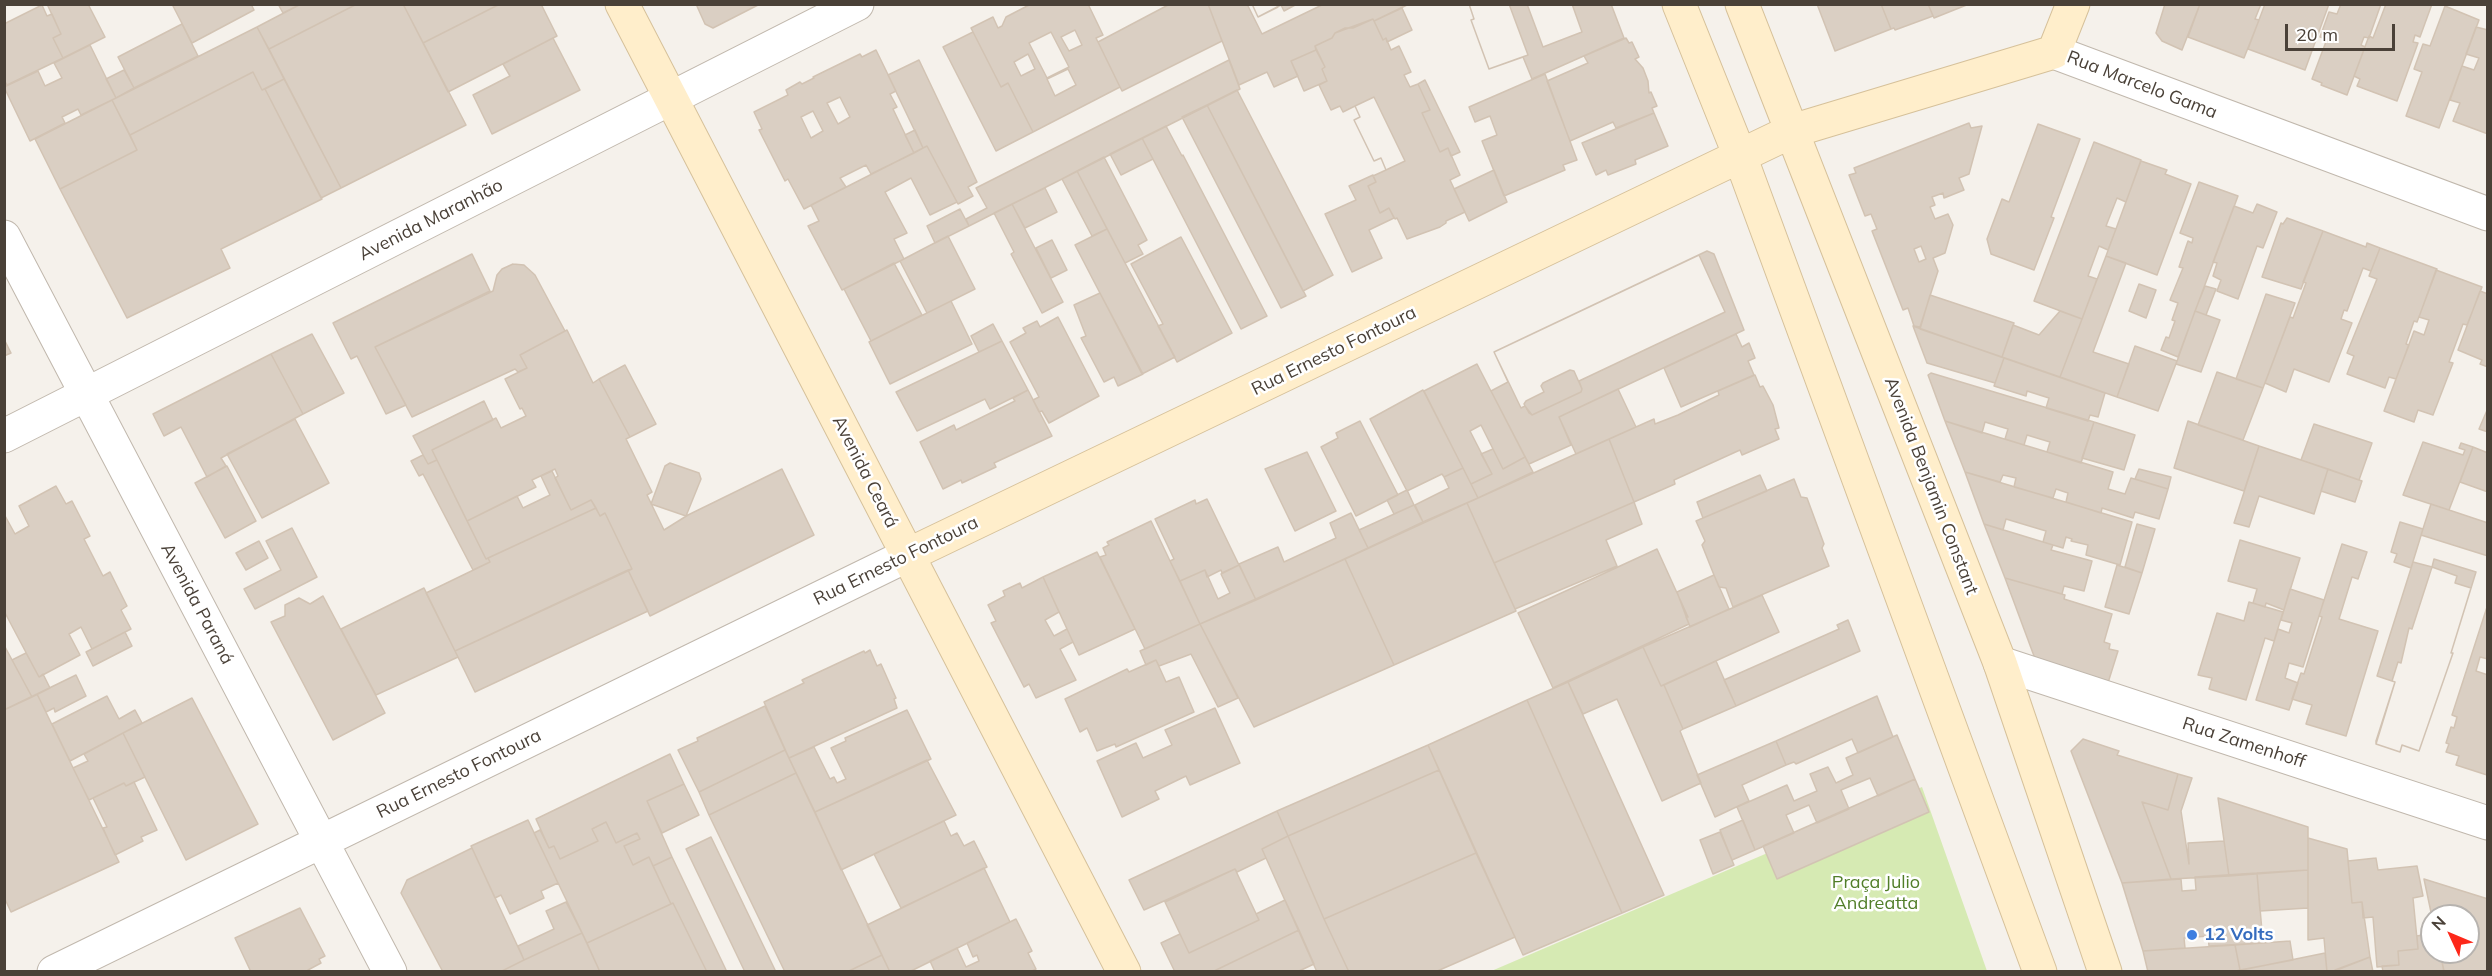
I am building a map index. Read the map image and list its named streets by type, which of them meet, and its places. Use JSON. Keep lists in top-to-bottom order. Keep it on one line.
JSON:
{"streets":{"street":["Rua Marcelo Gama","Avenida Maranhão","Rua Ernesto Fontoura","Avenida Ceará","Avenida Benjamin Constant","Avenida Paraná","Rua Zamenhoff"]},"crossings":[["Rua Marcelo Gama","Rua Ernesto Fontoura"],["Rua Marcelo Gama","Avenida Benjamin Constant"],["Avenida Maranhão","Avenida Ceará"],["Avenida Maranhão","Avenida Paraná"],["Rua Ernesto Fontoura","Avenida Ceará"],["Rua Ernesto Fontoura","Avenida Paraná"],["Avenida Benjamin Constant","Rua Zamenhoff"]],"parks":["Praça Julio Andreatta"],"places":["12 Volts"],"scale_bar":"20 m","north":"top left"}
